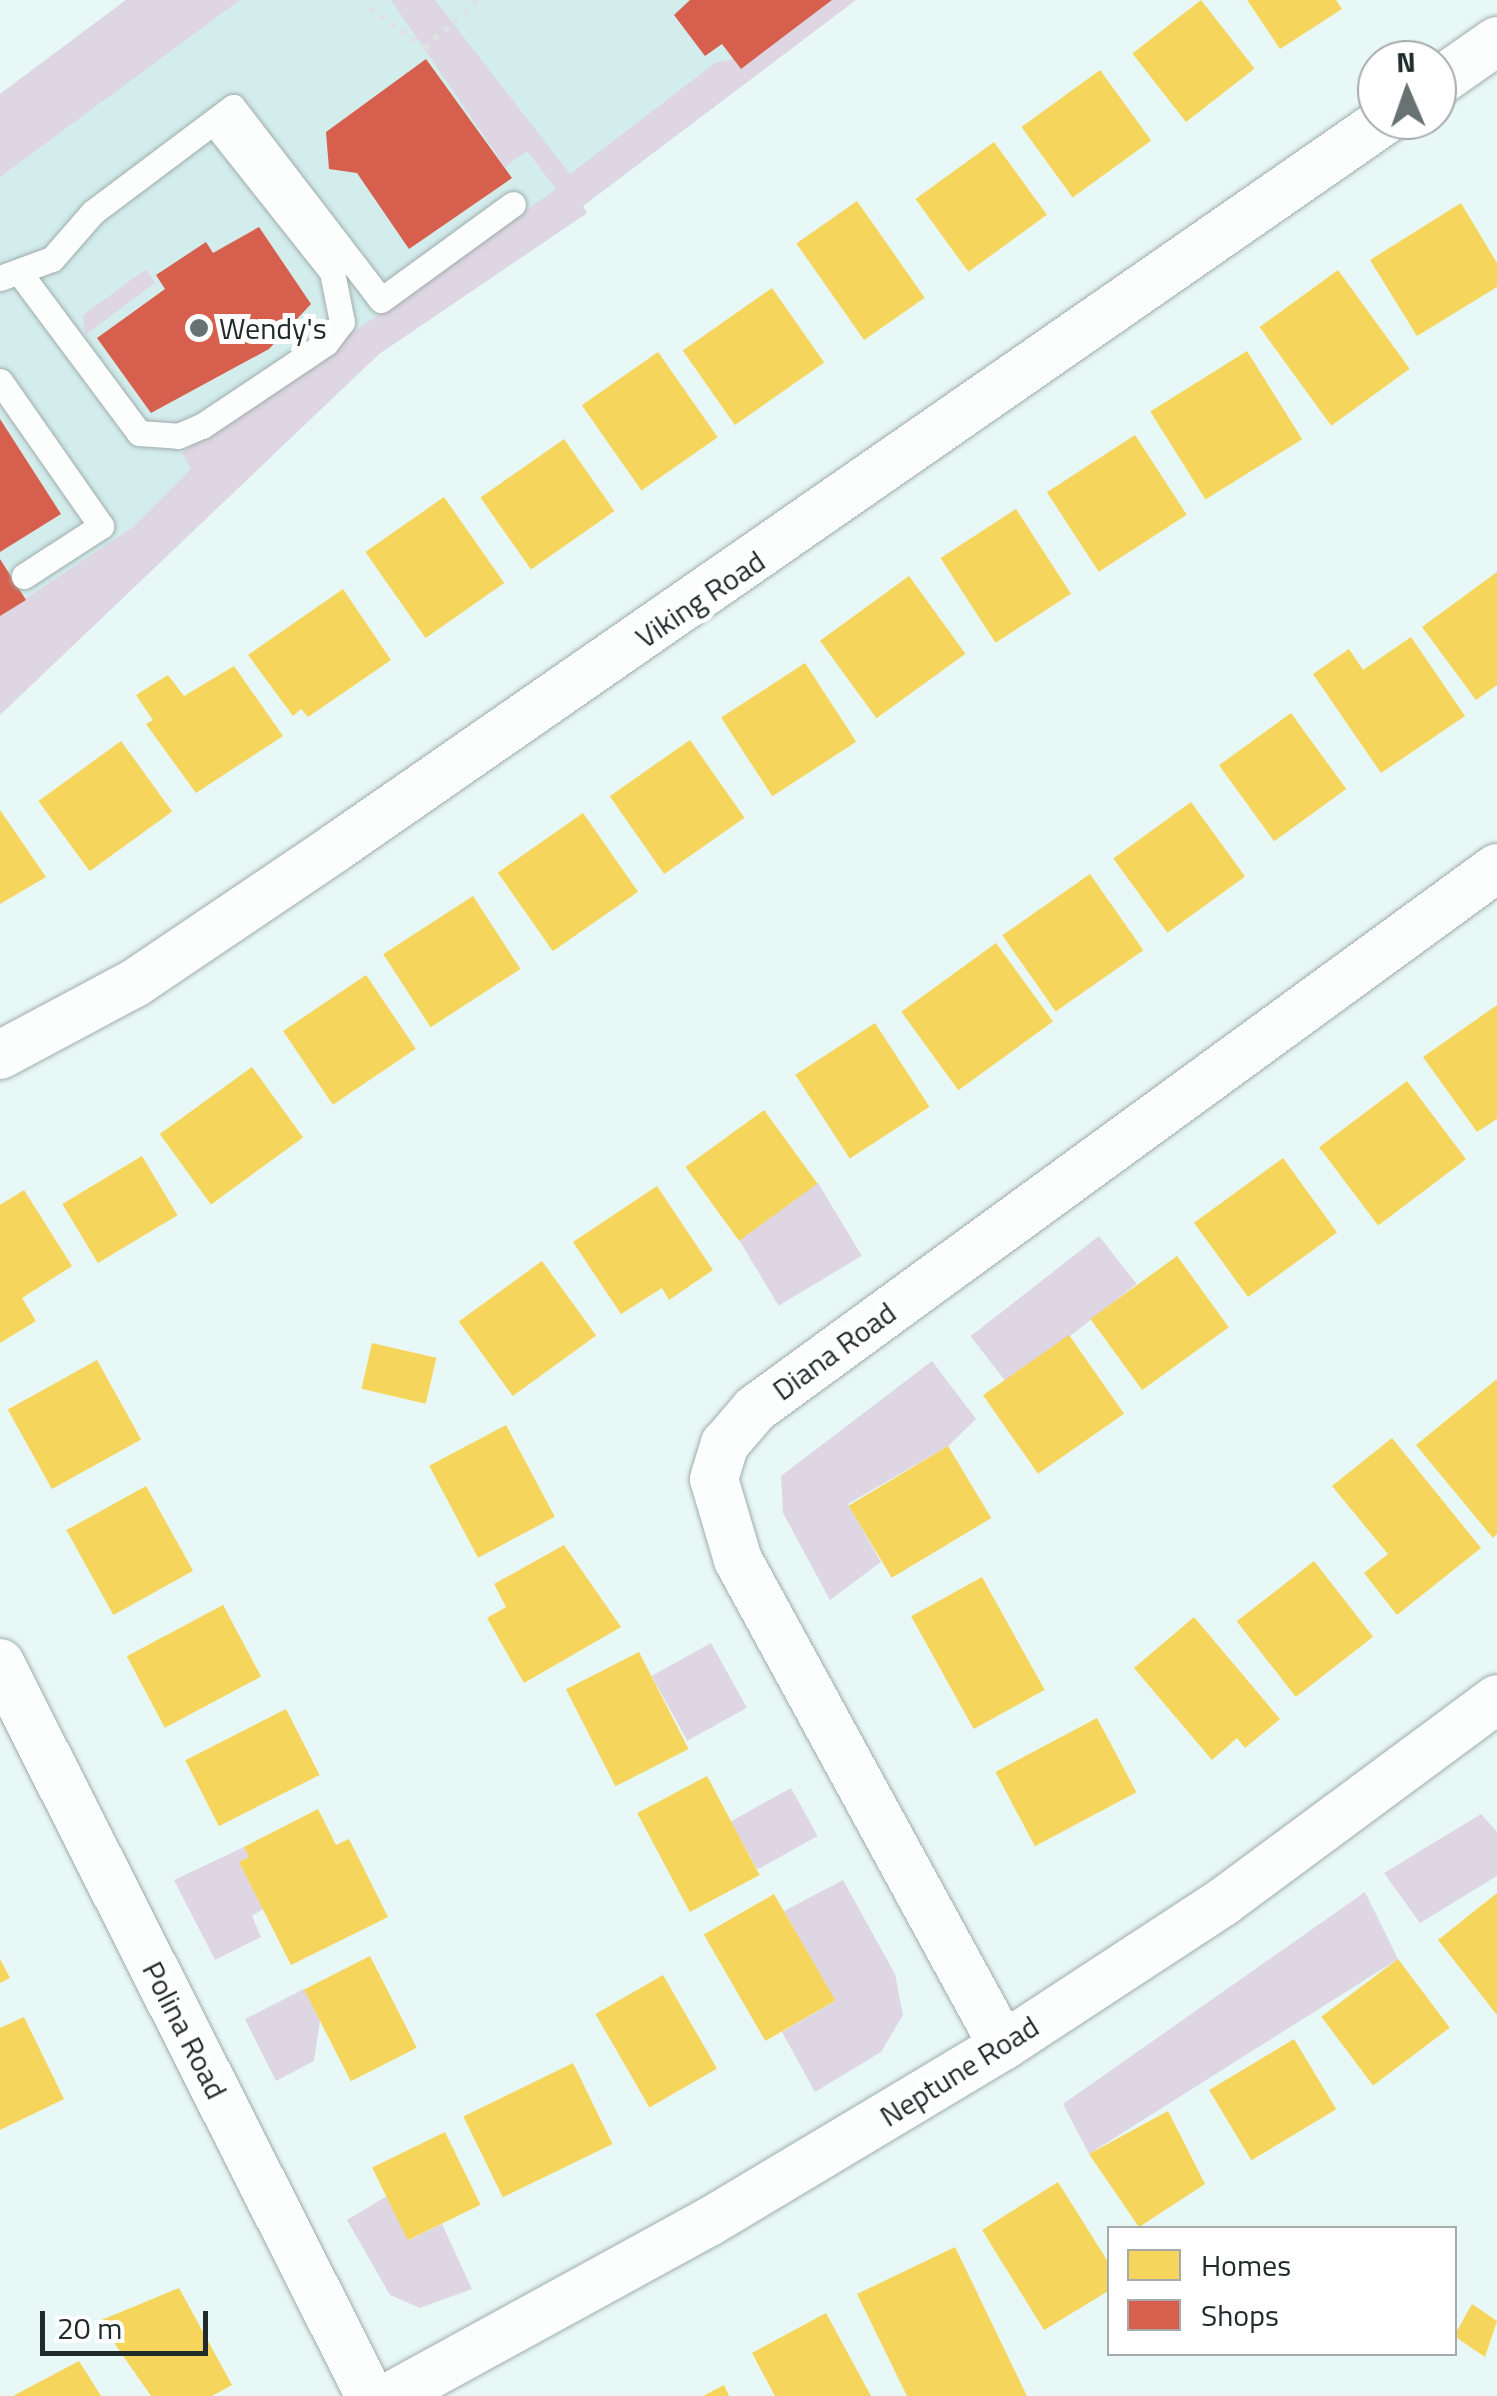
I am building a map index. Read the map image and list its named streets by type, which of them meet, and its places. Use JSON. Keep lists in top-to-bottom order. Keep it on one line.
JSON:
{"streets":{"street":["Viking Road","Diana Road","Polina Road","Neptune Road"]},"crossings":[["Diana Road","Neptune Road"]],"places":["Wendy's"],"legend":["Homes","Shops"],"scale_bar":"20 m","north":"top"}
